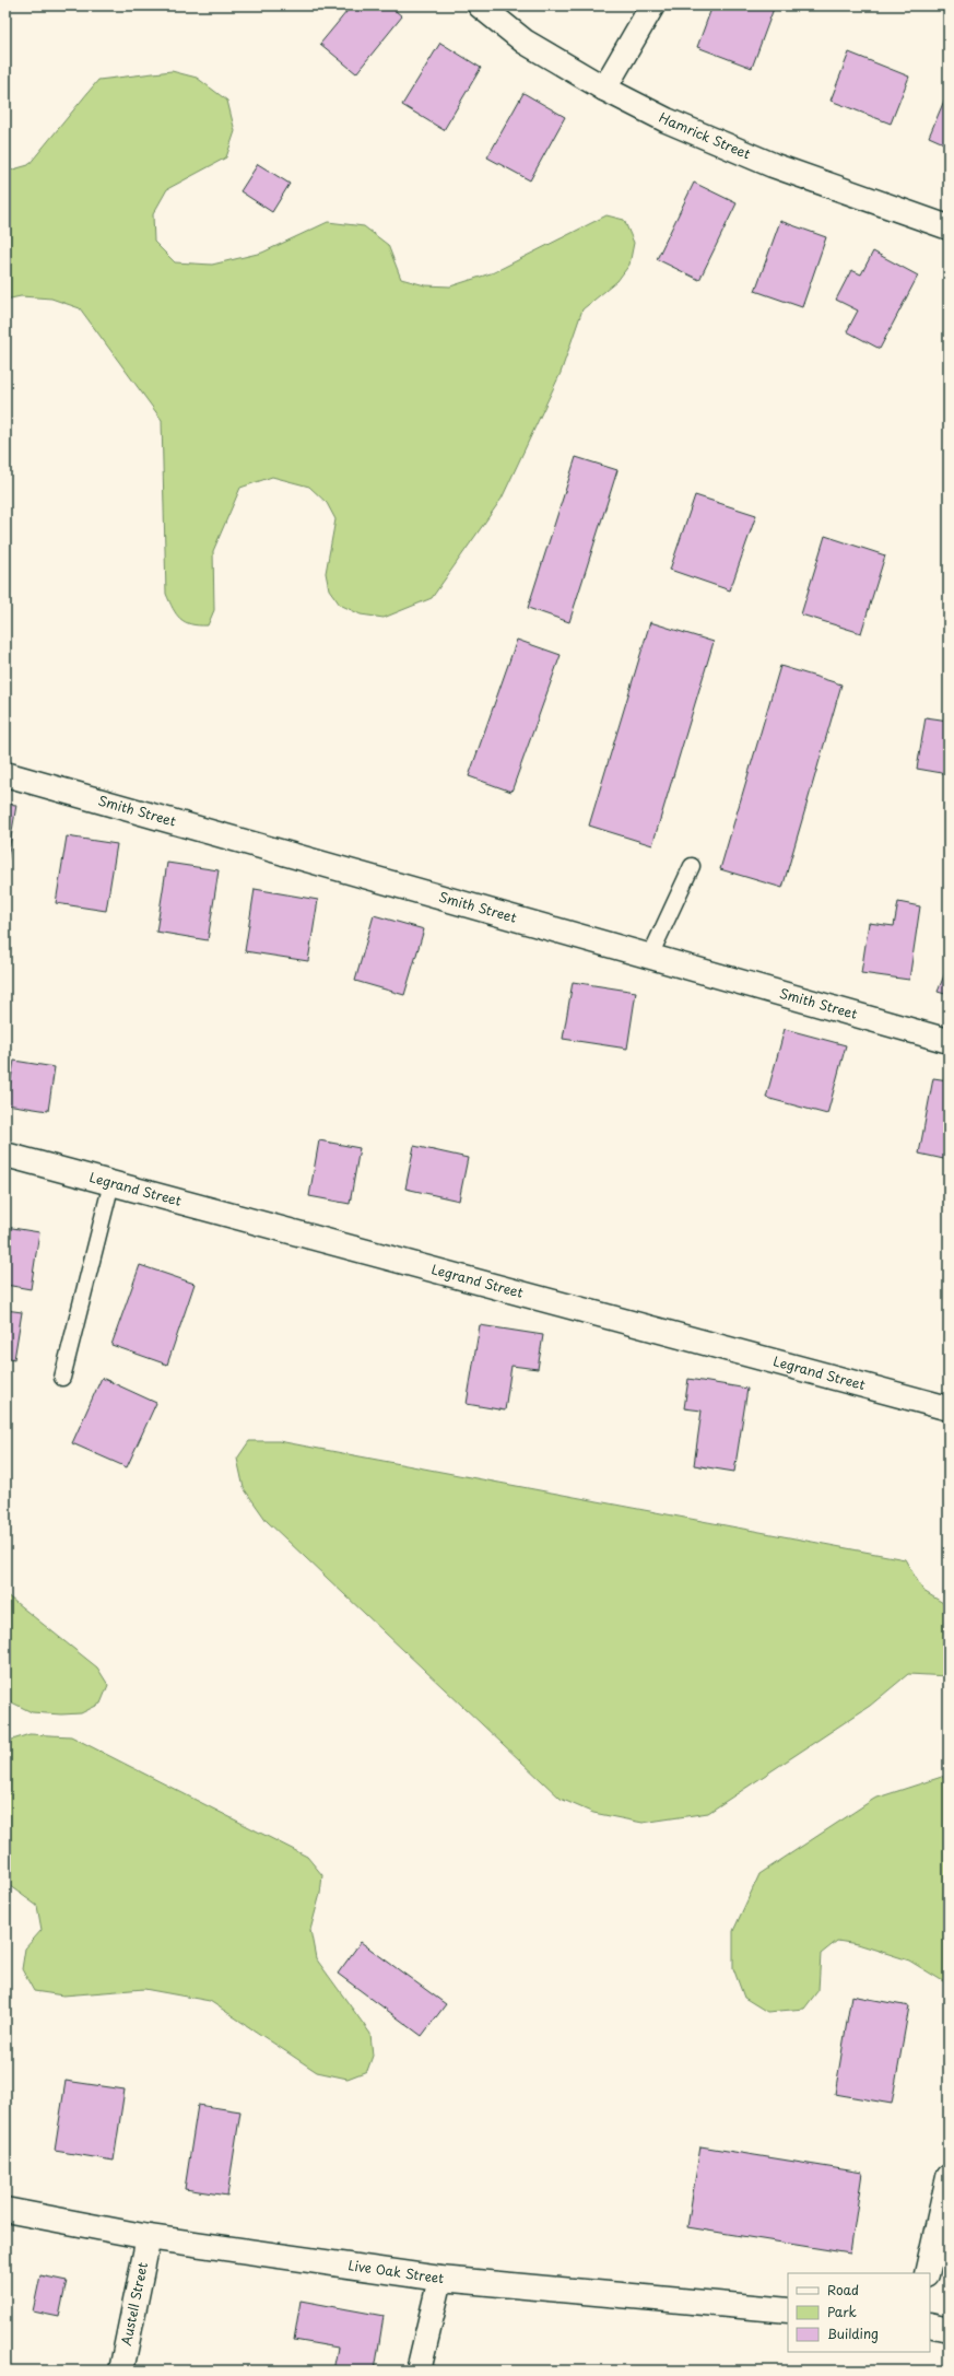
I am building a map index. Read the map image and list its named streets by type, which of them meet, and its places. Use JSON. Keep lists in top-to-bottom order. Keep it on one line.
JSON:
{"streets":{"street":["Hamrick Street","Smith Street","Legrand Street","Live Oak Street","Austell Street"]},"crossings":[["Live Oak Street","Austell Street"]],"legend":["Road","Park","Building"]}
